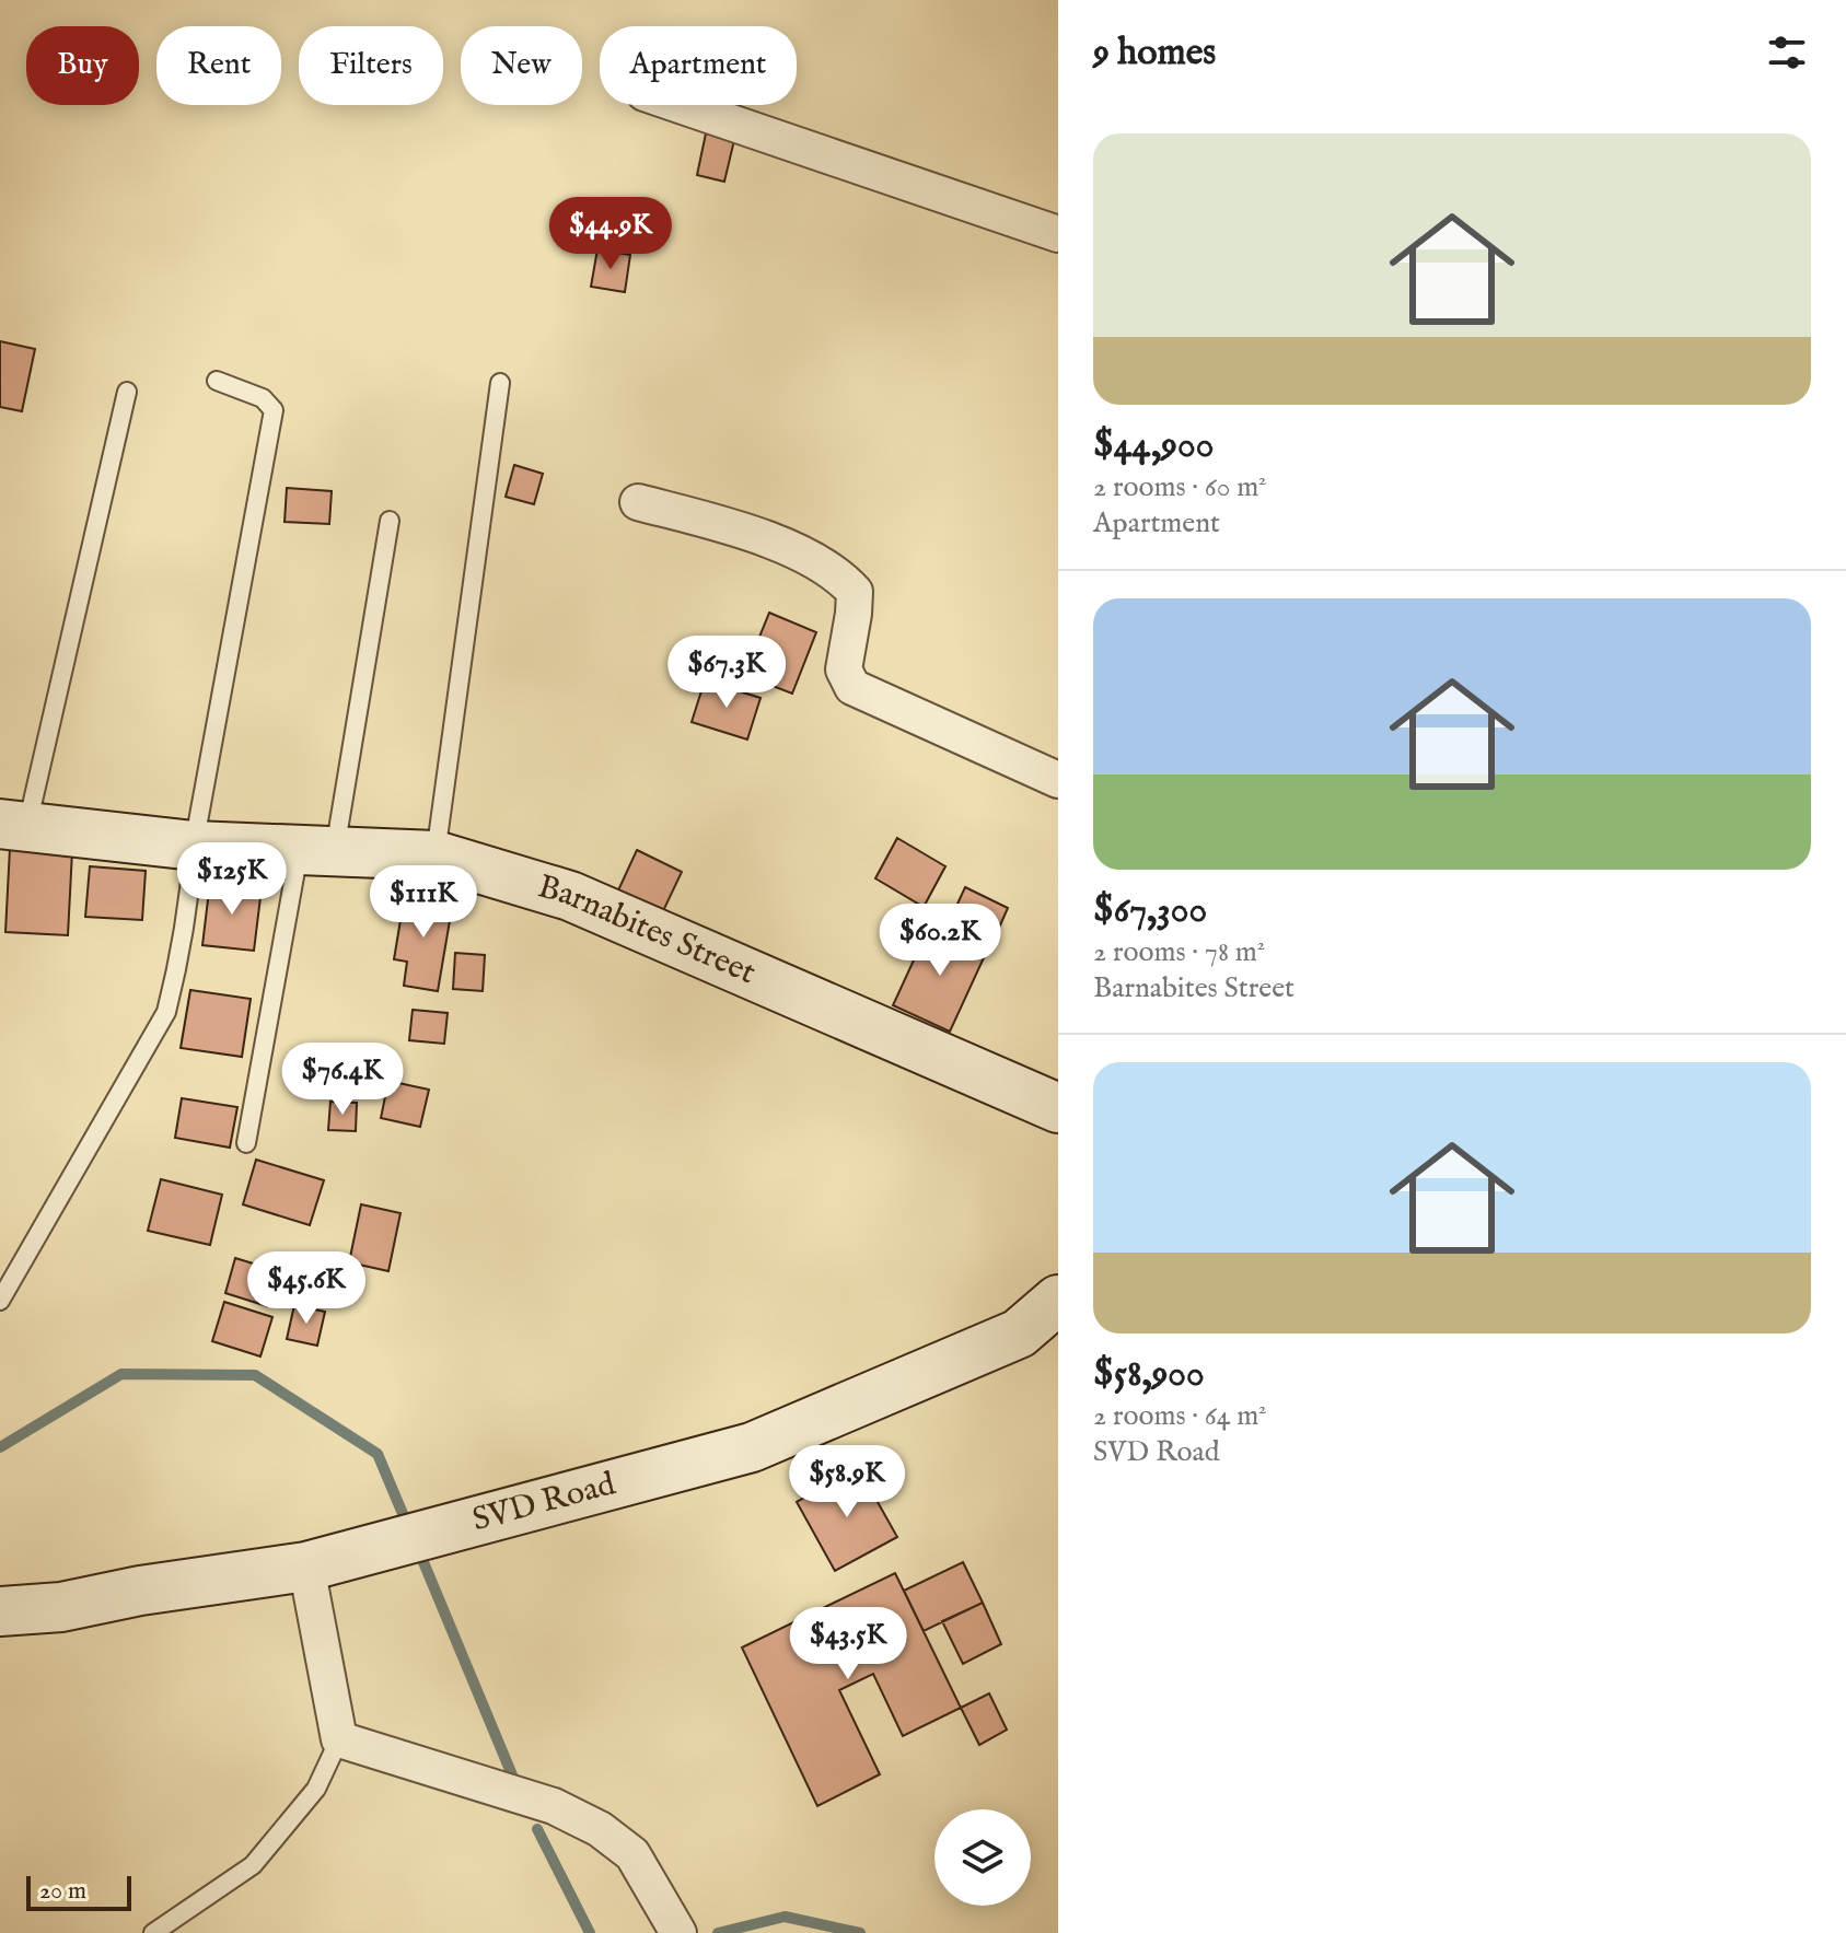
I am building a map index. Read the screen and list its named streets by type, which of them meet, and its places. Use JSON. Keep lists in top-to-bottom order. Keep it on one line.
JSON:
{"streets":{"street":["Barnabites Street","SVD Road"]},"scale_bar":"20 m","page":{"heading":"9 homes","chip":["Buy","Rent","Filters","New","Apartment"],"list":[{"name":"$44,900","note":"2 rooms · 60 m² · Apartment"},{"name":"$67,300","note":"2 rooms · 78 m² · Barnabites Street"},{"name":"$58,900","note":"2 rooms · 64 m² · SVD Road"}],"price":["$44.9K","$67.3K","$125K","$111K","$60.2K","$76.4K","$45.6K","$58.9K","$43.5K"],"scale":"20 m"}}
